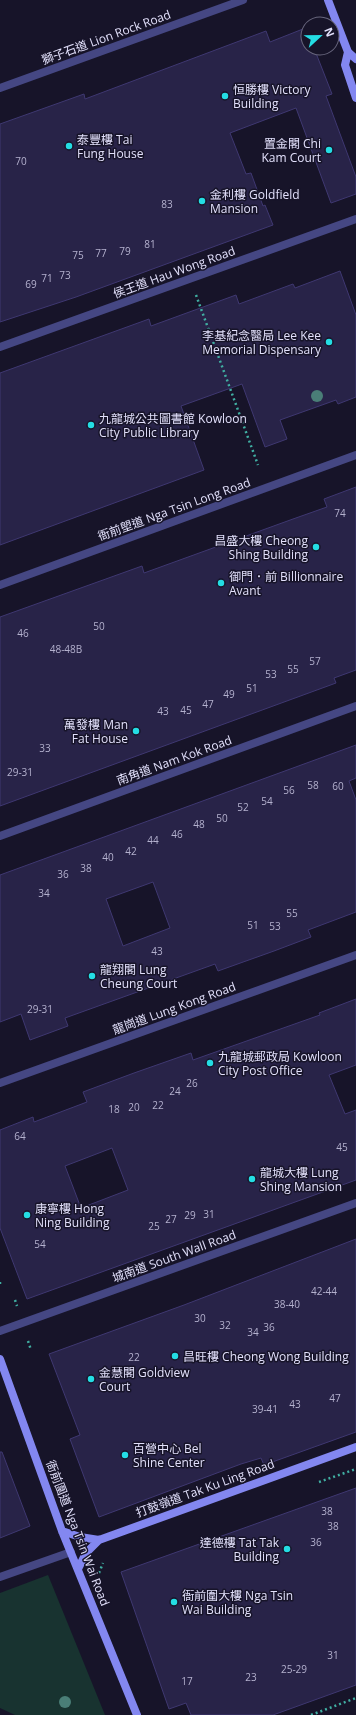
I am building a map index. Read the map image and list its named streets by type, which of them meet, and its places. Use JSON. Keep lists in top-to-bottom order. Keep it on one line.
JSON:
{"streets":{"street":["獅子石道 Lion Rock Road","侯王道 Hau Wong Road","衙前塱道 Nga Tsin Long Road","南角道 Nam Kok Road","龍崗道 Lung Kong Road","城南道 South Wall Road","打鼓嶺道 Tak Ku Ling Road","衙前圍道 Nga Tsin Wai Road"]},"places":["恒勝樓 Victory Building","泰豐樓 Tai Fung House","置金閣 Chi Kam Court","金利樓 Goldfield Mansion","李基紀念醫局 Lee Kee Memorial Dispensary","九龍城公共圖書館 Kowloon City Public Library","昌盛大樓 Cheong Shing Building","御門．前 Billionnaire Avant","萬發樓 Man Fat House","龍翔閣 Lung Cheung Court","九龍城郵政局 Kowloon City Post Office","龍城大樓 Lung Shing Mansion","康寧樓 Hong Ning Building","昌旺樓 Cheong Wong Building","金慧閣 Goldview Court","百營中心 Bel Shine Center","達德樓 Tat Tak Building","衙前圍大樓 Nga Tsin Wai Building"],"house_numbers":["70","83","81","79","77","75","73","71","69","74","50","46","48-48B","57","55","53","51","49","47","45","43","33","29-31","58","60","56","54","52","50","48","46","44","42","40","38","36","34","55","51","53","43","29-31","26","24","22","20","18","64","45","31","29","27","25","54","42-44","38-40","30","32","36","34","22","47","43","39-41","38","38","36","31","25-29","23","17"],"north":"right"}
